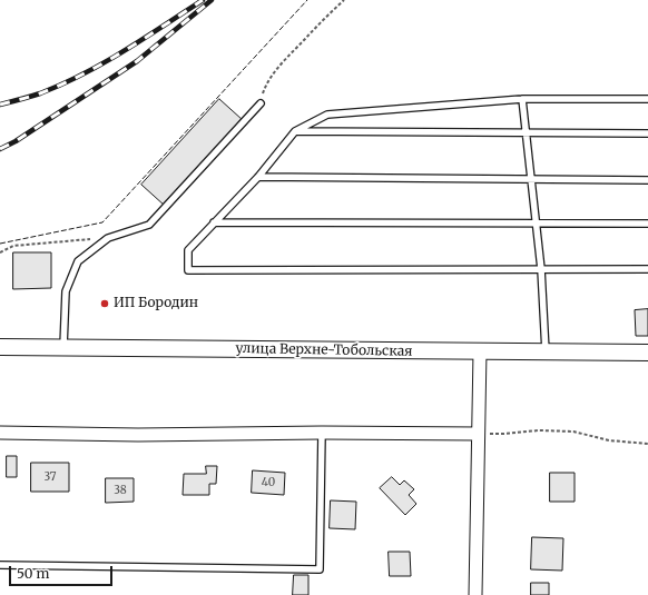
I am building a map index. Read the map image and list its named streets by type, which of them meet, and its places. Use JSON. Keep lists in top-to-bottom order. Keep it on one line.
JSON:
{"streets":{"street":["улица Верхне-Тобольская"]},"places":["ИП Бородин"],"house_numbers":["37","40","38"],"scale_bar":"50 m"}
